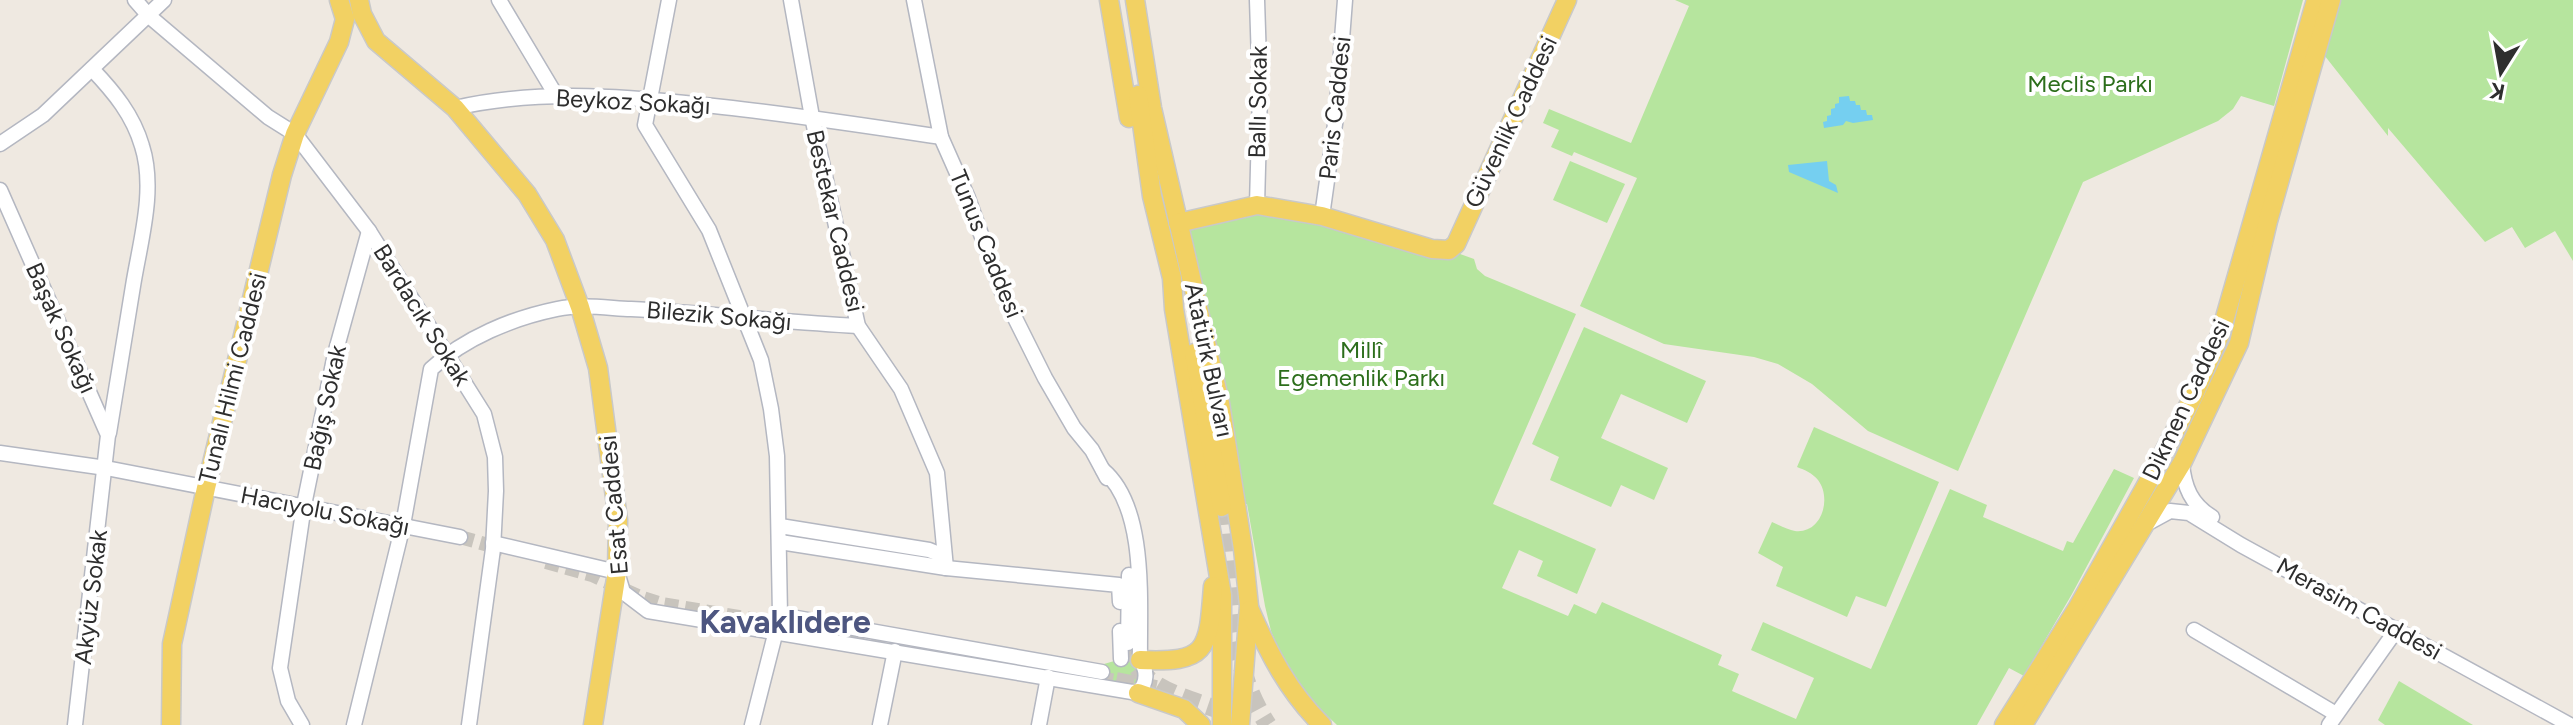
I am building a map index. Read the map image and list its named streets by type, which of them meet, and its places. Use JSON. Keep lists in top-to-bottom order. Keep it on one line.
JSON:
{"streets":{"main road":["Güvenlik Caddesi","Atatürk Bulvarı","Tunalı Hilmi Caddesi","Dikmen Caddesi","Esat Caddesi"],"street":["Beykoz Sokağı","Ballı Sokak","Paris Caddesi","Bestekar Caddesi","Tunus Caddesi","Bardacık Sokak","Bilezik Sokağı","Başak Sokağı","Bağış Sokak","Hacıyolu Sokağı","Akyüz Sokak","Merasim Caddesi"]},"crossings":[["Beykoz Sokağı","Bestekar Caddesi"],["Beykoz Sokağı","Tunus Caddesi"],["Beykoz Sokağı","Esat Caddesi"],["Paris Caddesi","Güvenlik Caddesi"],["Bestekar Caddesi","Bilezik Sokağı"],["Tunus Caddesi","Esat Caddesi"],["Bardacık Sokak","Bilezik Sokağı"],["Bardacık Sokak","Tunalı Hilmi Caddesi"],["Bardacık Sokak","Bağış Sokak"],["Bilezik Sokağı","Esat Caddesi"],["Başak Sokağı","Hacıyolu Sokağı"],["Başak Sokağı","Akyüz Sokak"],["Tunalı Hilmi Caddesi","Hacıyolu Sokağı"],["Dikmen Caddesi","Merasim Caddesi"],["Bağış Sokak","Hacıyolu Sokağı"],["Hacıyolu Sokağı","Akyüz Sokak"]],"districts":["Kavaklıdere"],"parks":["Meclis Parkı","Millî Egemenlik Parkı"],"north":"bottom"}
